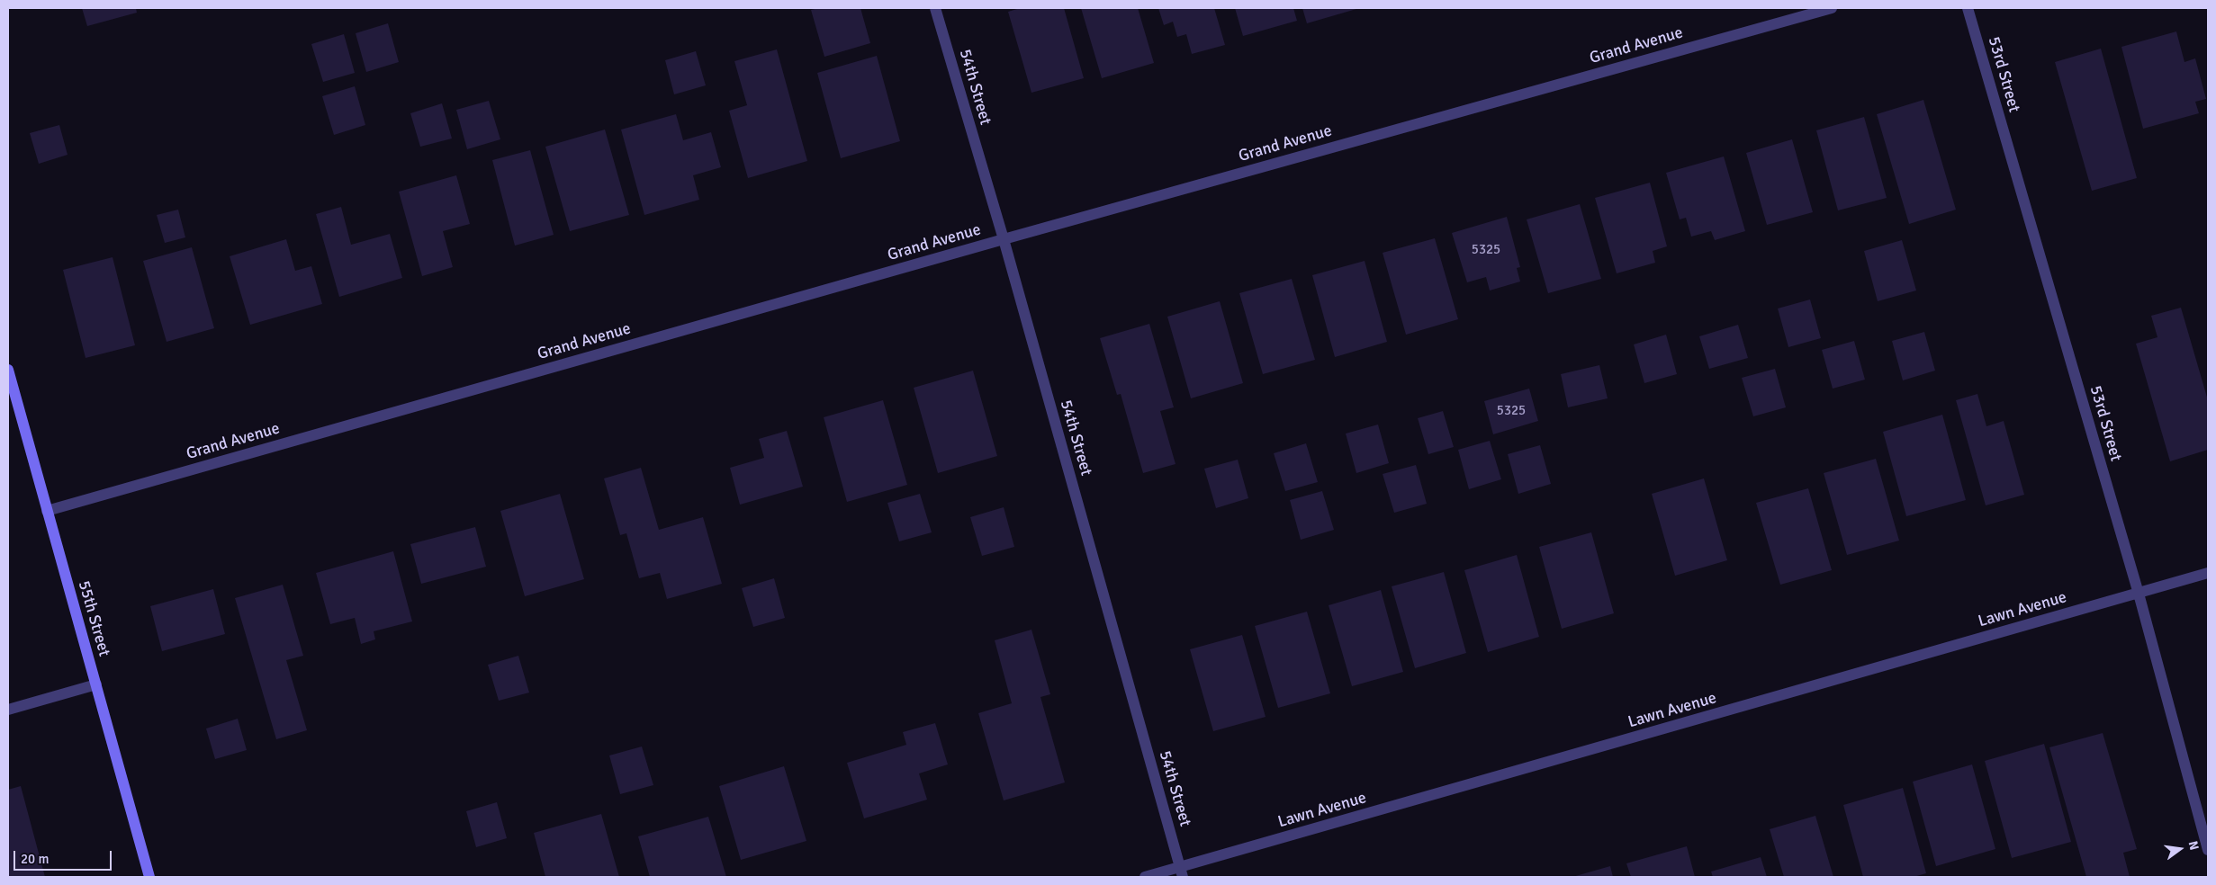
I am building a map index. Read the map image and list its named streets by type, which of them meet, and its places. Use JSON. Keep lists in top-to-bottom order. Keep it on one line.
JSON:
{"streets":{"main road":["55th Street"],"street":["Grand Avenue","53rd Street","54th Street","Lawn Avenue"]},"crossings":[["Grand Avenue","54th Street"],["Grand Avenue","55th Street"],["53rd Street","Lawn Avenue"],["54th Street","Lawn Avenue"]],"house_numbers":["5325","5325"],"scale_bar":"20 m","north":"right"}
